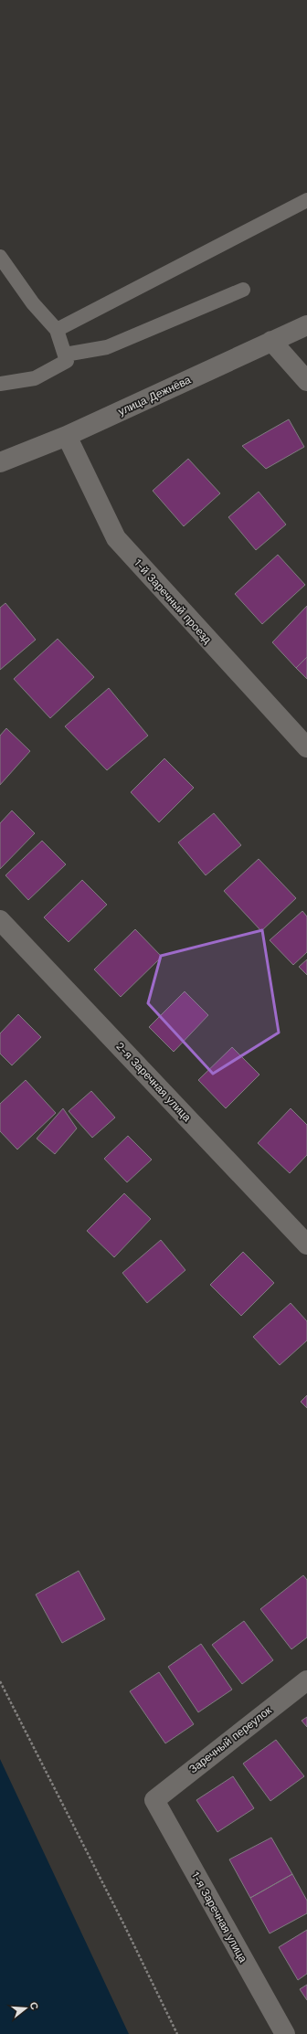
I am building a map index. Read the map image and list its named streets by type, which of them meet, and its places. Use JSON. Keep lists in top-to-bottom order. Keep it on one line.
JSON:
{"streets":{"street":["улица Дежнёва","1-й Заречный проезд","2-я Заречная улица","Заречный переулок","1-я Заречная улица"]},"crossings":[["улица Дежнёва","1-й Заречный проезд"],["Заречный переулок","1-я Заречная улица"]],"north":"right"}
